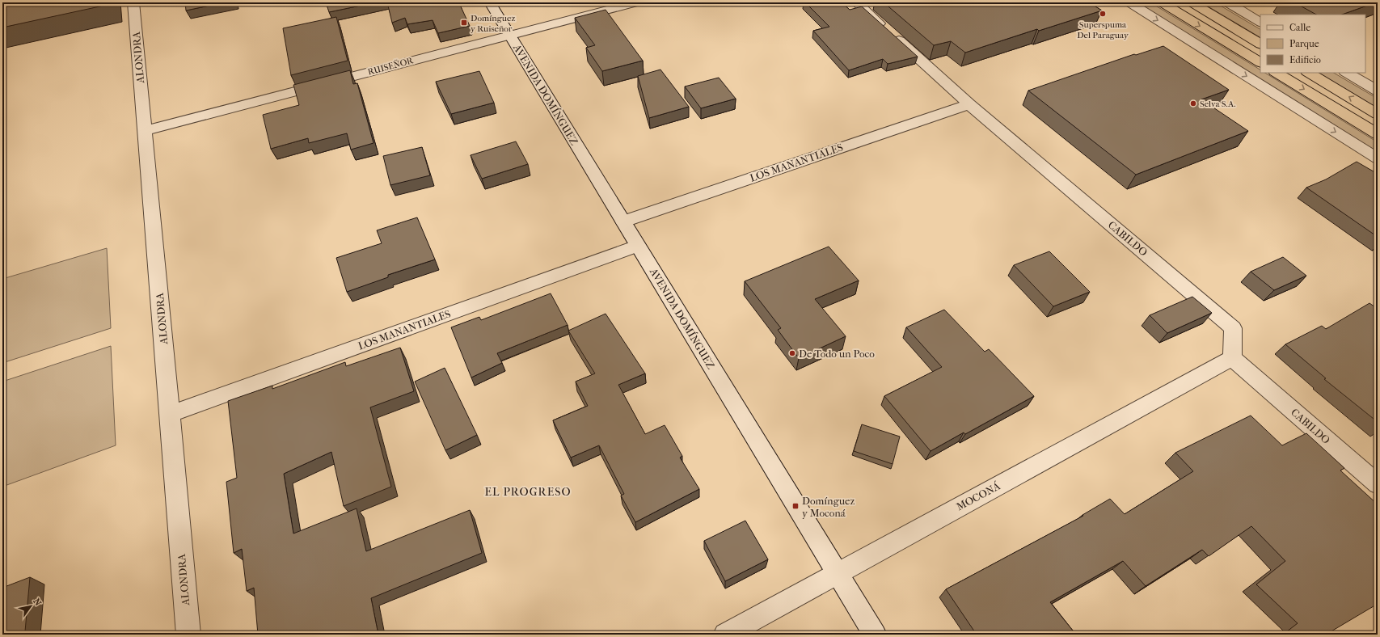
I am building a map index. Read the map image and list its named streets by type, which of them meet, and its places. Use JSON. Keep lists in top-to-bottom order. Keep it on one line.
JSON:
{"streets":{"street":["ALONDRA","RUISEÑOR","AVENIDA DOMÍNGUEZ","LOS MANANTIALES","CABILDO","MOCONÁ"]},"crossings":[["ALONDRA","RUISEÑOR"],["ALONDRA","LOS MANANTIALES"],["RUISEÑOR","AVENIDA DOMÍNGUEZ"],["AVENIDA DOMÍNGUEZ","LOS MANANTIALES"],["AVENIDA DOMÍNGUEZ","MOCONÁ"],["LOS MANANTIALES","CABILDO"],["CABILDO","MOCONÁ"]],"districts":["EL PROGRESO"],"places":{"other":["Superspuma Del Paraguay","Selva S.A.","De Todo un Poco"],"transit":["Domínguez y Ruiseñor","Domínguez y Moconá"]},"legend":["Calle","Parque","Edificio"],"north":"top right"}
